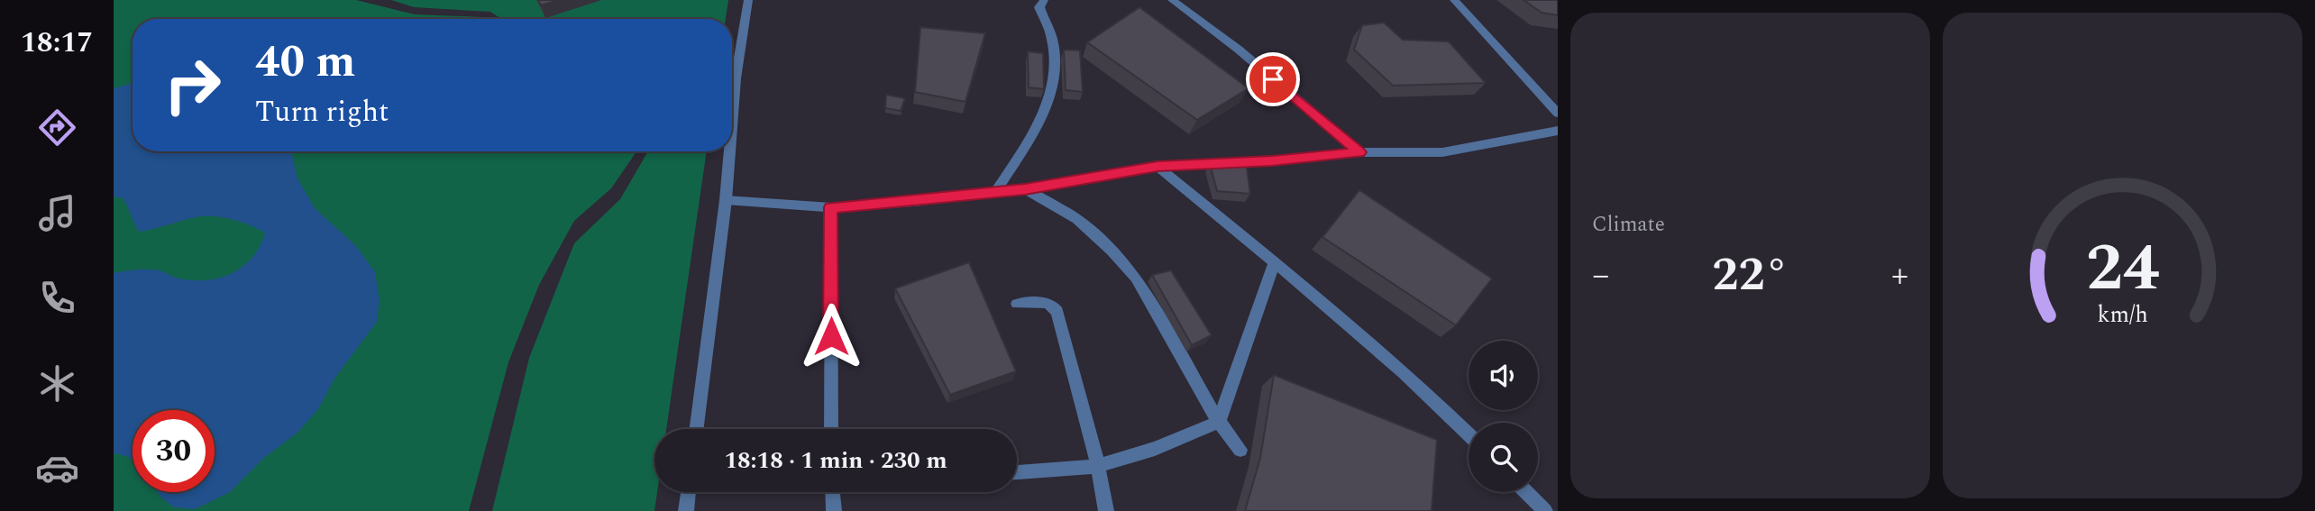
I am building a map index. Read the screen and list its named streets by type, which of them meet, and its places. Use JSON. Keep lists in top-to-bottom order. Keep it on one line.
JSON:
{"page":{"tabs":"18:17","tile":"Climate","turn":["40 m","Turn right"],"heat":["−","22°","+"],"limit":"30","trip":"18:18 · 1 min · 230 m","gauge":["24","km/h"]}}
